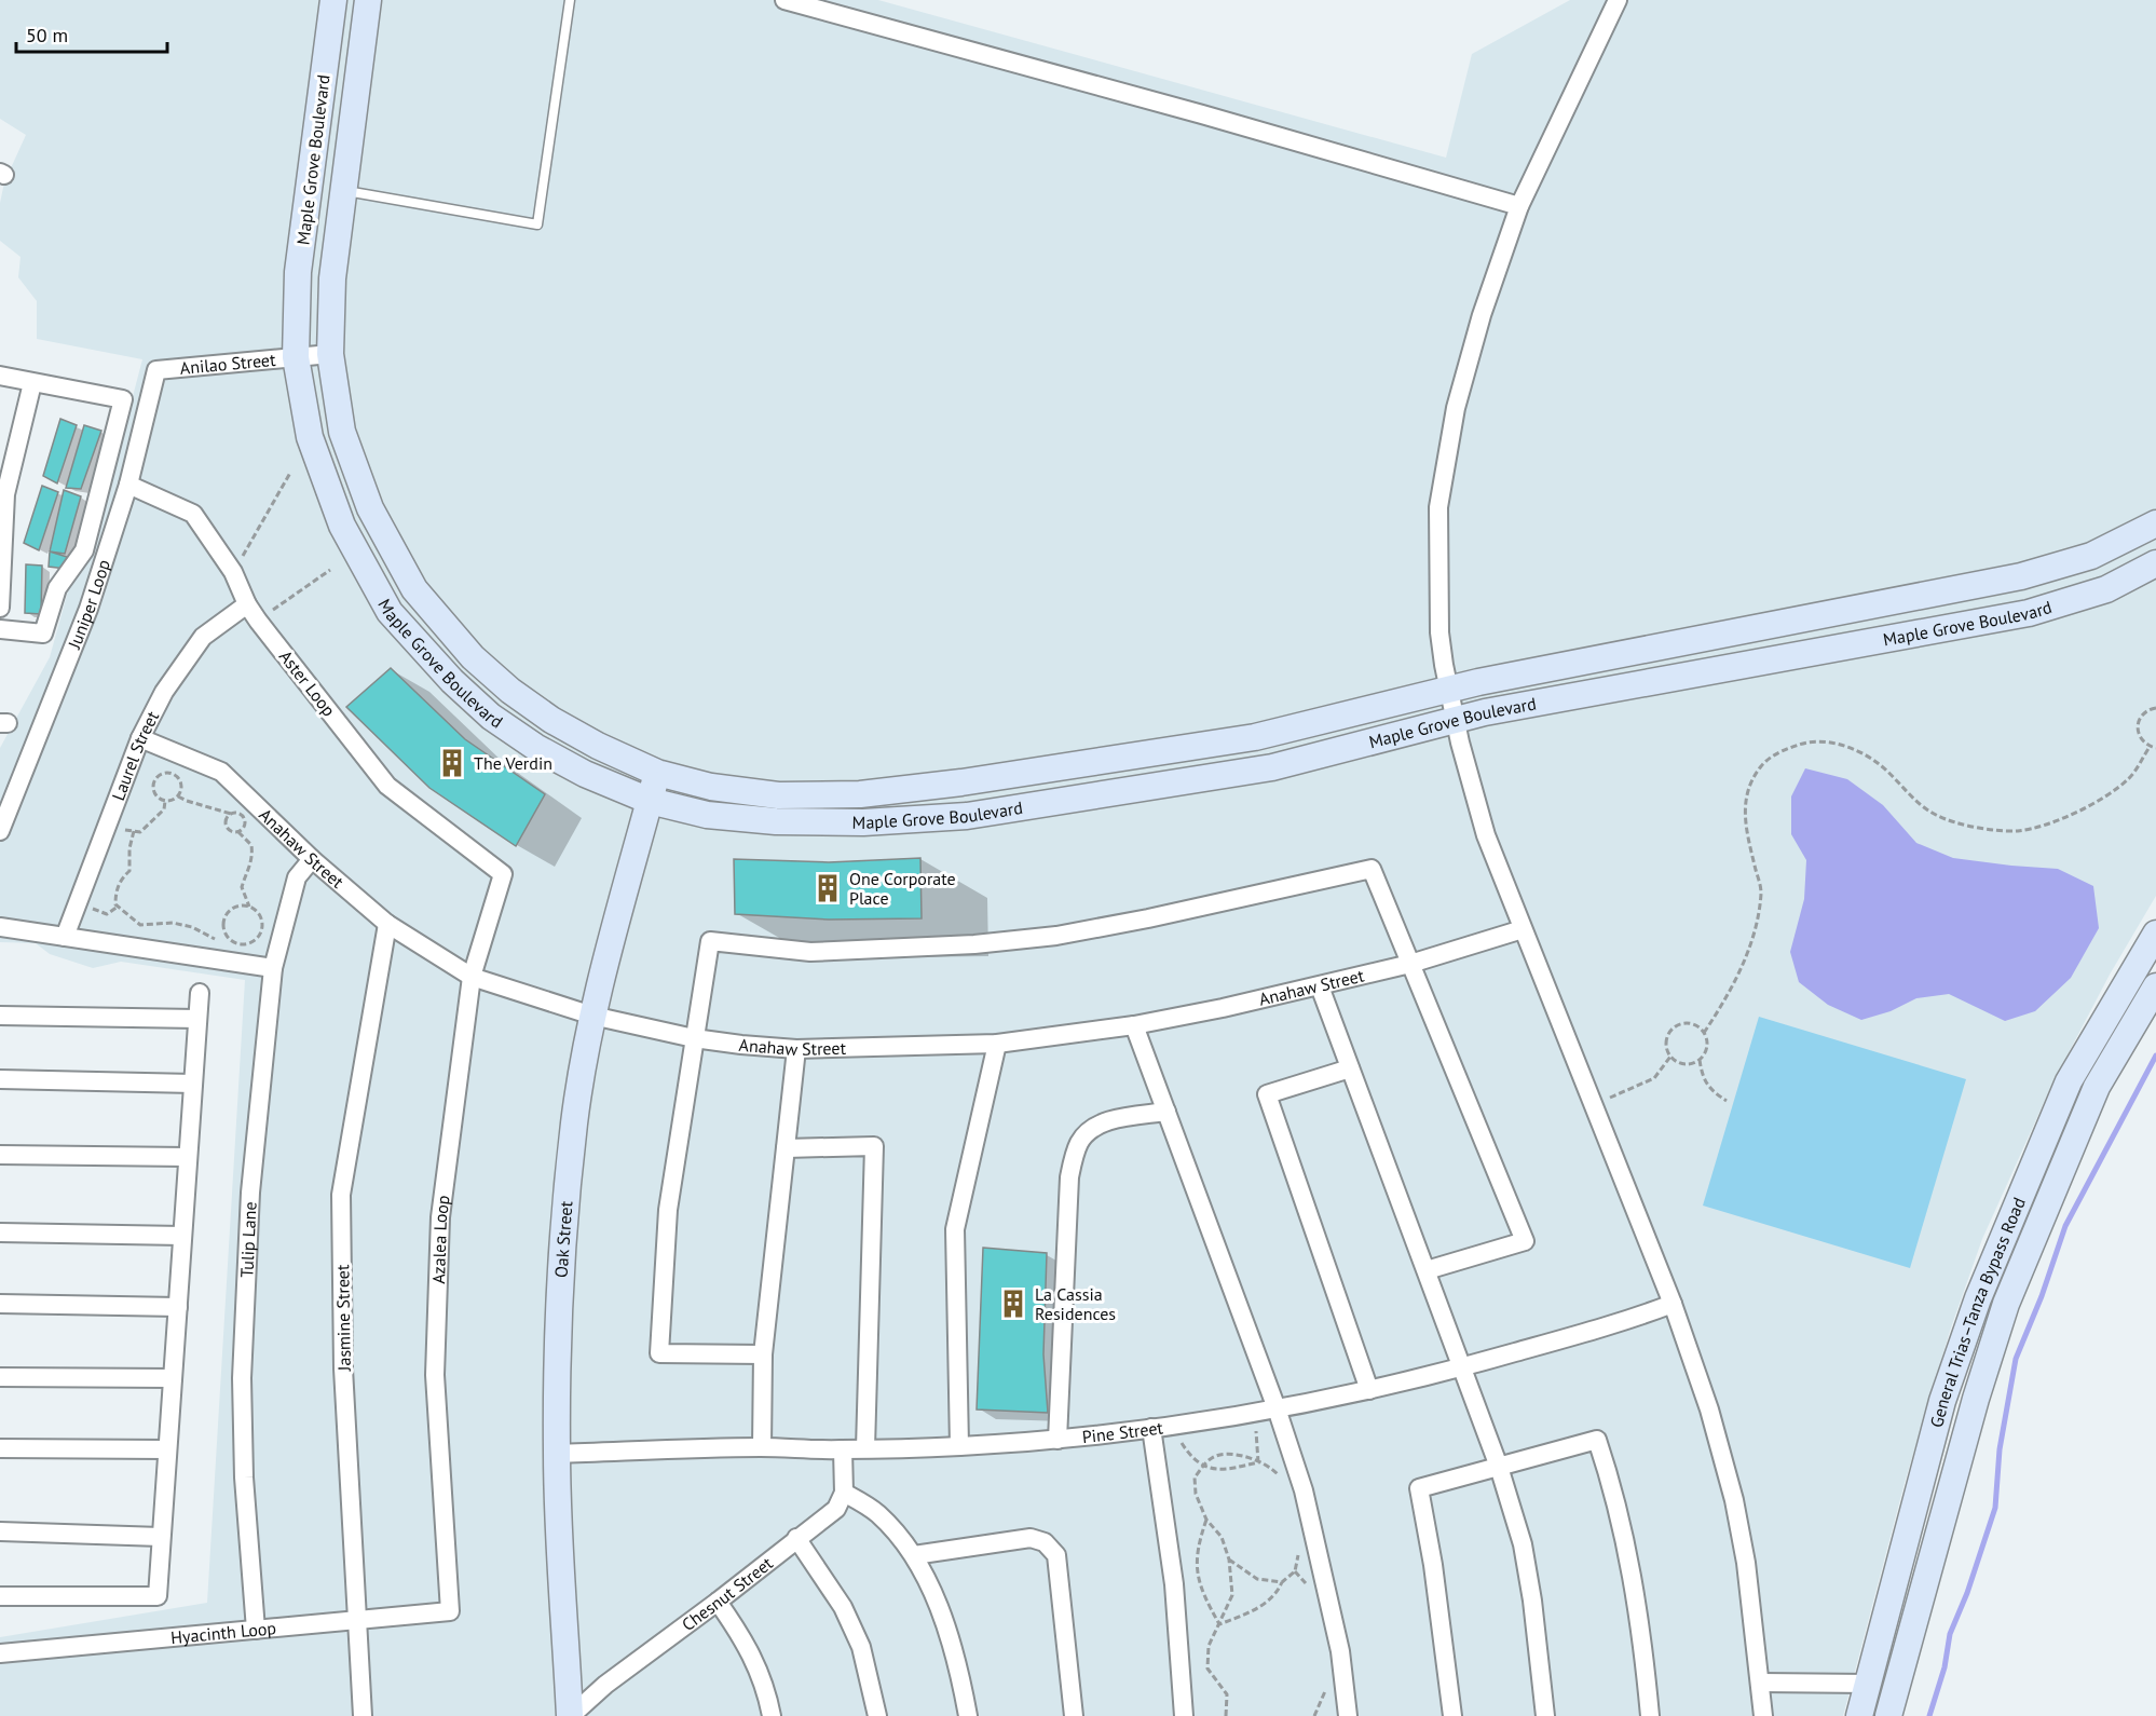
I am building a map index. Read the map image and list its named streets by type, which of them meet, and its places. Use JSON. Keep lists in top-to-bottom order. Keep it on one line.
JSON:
{"streets":{"street":["Maple Grove Boulevard","Anilao Street","Juniper Loop","Aster Loop","Laurel Street","Anahaw Street","Tulip Lane","Azalea Loop","Oak Street","General Trias–Tanza Bypass Road","Jasmine Street","Pine Street","Chesnut Street","Hyacinth Loop"]},"crossings":[["Maple Grove Boulevard","Anilao Street"],["Maple Grove Boulevard","Oak Street"],["Anilao Street","Juniper Loop"],["Juniper Loop","Aster Loop"],["Aster Loop","Laurel Street"],["Aster Loop","Azalea Loop"],["Laurel Street","Anahaw Street"],["Anahaw Street","Tulip Lane"],["Anahaw Street","Azalea Loop"],["Anahaw Street","Oak Street"],["Anahaw Street","Jasmine Street"],["Tulip Lane","Hyacinth Loop"],["Azalea Loop","Hyacinth Loop"],["Oak Street","Pine Street"],["Oak Street","Chesnut Street"],["Jasmine Street","Hyacinth Loop"]],"places":{"building":["The Verdin","One Corporate Place","La Cassia Residences"]},"scale_bar":"50 m"}
